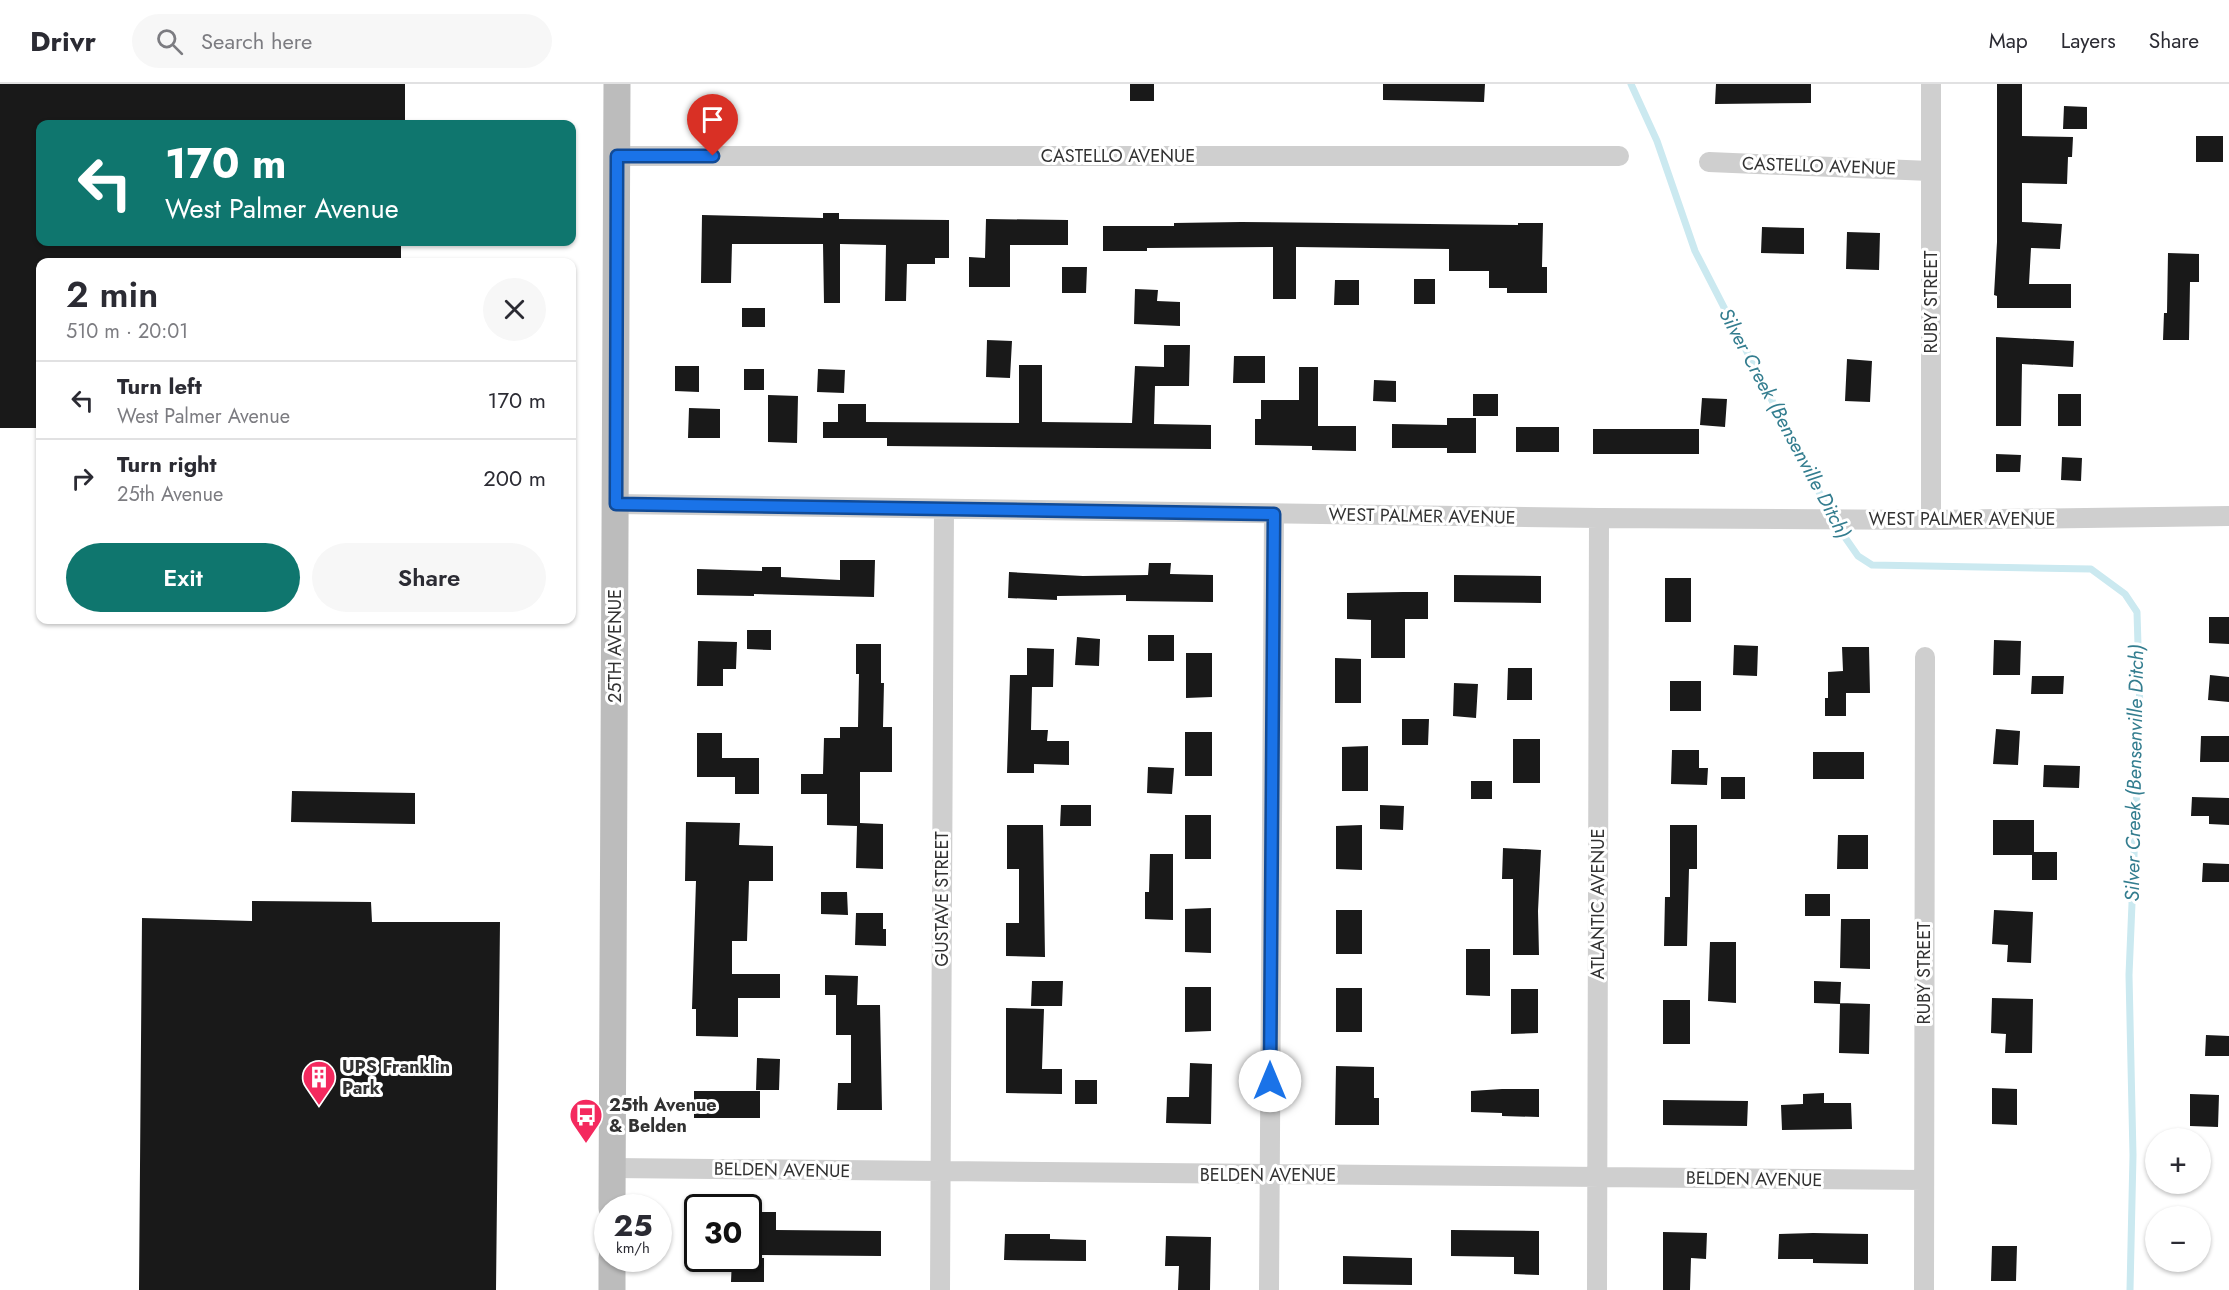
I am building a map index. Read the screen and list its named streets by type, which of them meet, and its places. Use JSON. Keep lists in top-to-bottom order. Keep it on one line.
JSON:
{"streets":{"main road":["25TH AVENUE"],"street":["CASTELLO AVENUE","RUBY STREET","WEST PALMER AVENUE","GUSTAVE STREET","ATLANTIC AVENUE","BELDEN AVENUE"]},"crossings":[["CASTELLO AVENUE","RUBY STREET"],["CASTELLO AVENUE","25TH AVENUE"],["RUBY STREET","WEST PALMER AVENUE"],["RUBY STREET","BELDEN AVENUE"],["WEST PALMER AVENUE","25TH AVENUE"],["WEST PALMER AVENUE","GUSTAVE STREET"],["WEST PALMER AVENUE","ATLANTIC AVENUE"],["25TH AVENUE","BELDEN AVENUE"],["GUSTAVE STREET","BELDEN AVENUE"],["ATLANTIC AVENUE","BELDEN AVENUE"]],"water":["Silver Creek (Bensenville Ditch)"],"places":{"building":["UPS Franklin Park"],"bus stop":["25th Avenue & Belden"]},"page":{"header":"Drivr","search":"Search here","nav":["Map","Layers","Share"],"turn":["170 m","West Palmer Avenue"],"heading":["2 min","510 m · 20:01"],"list":[{"name":"Turn left","note":"West Palmer Avenue","value":"170 m"},{"name":"Turn right","note":"25th Avenue","value":"200 m"}],"buttons":["Exit","Share"],"map_buttons":["+","−"],"speed":"25 km/h","limit":"30"}}
